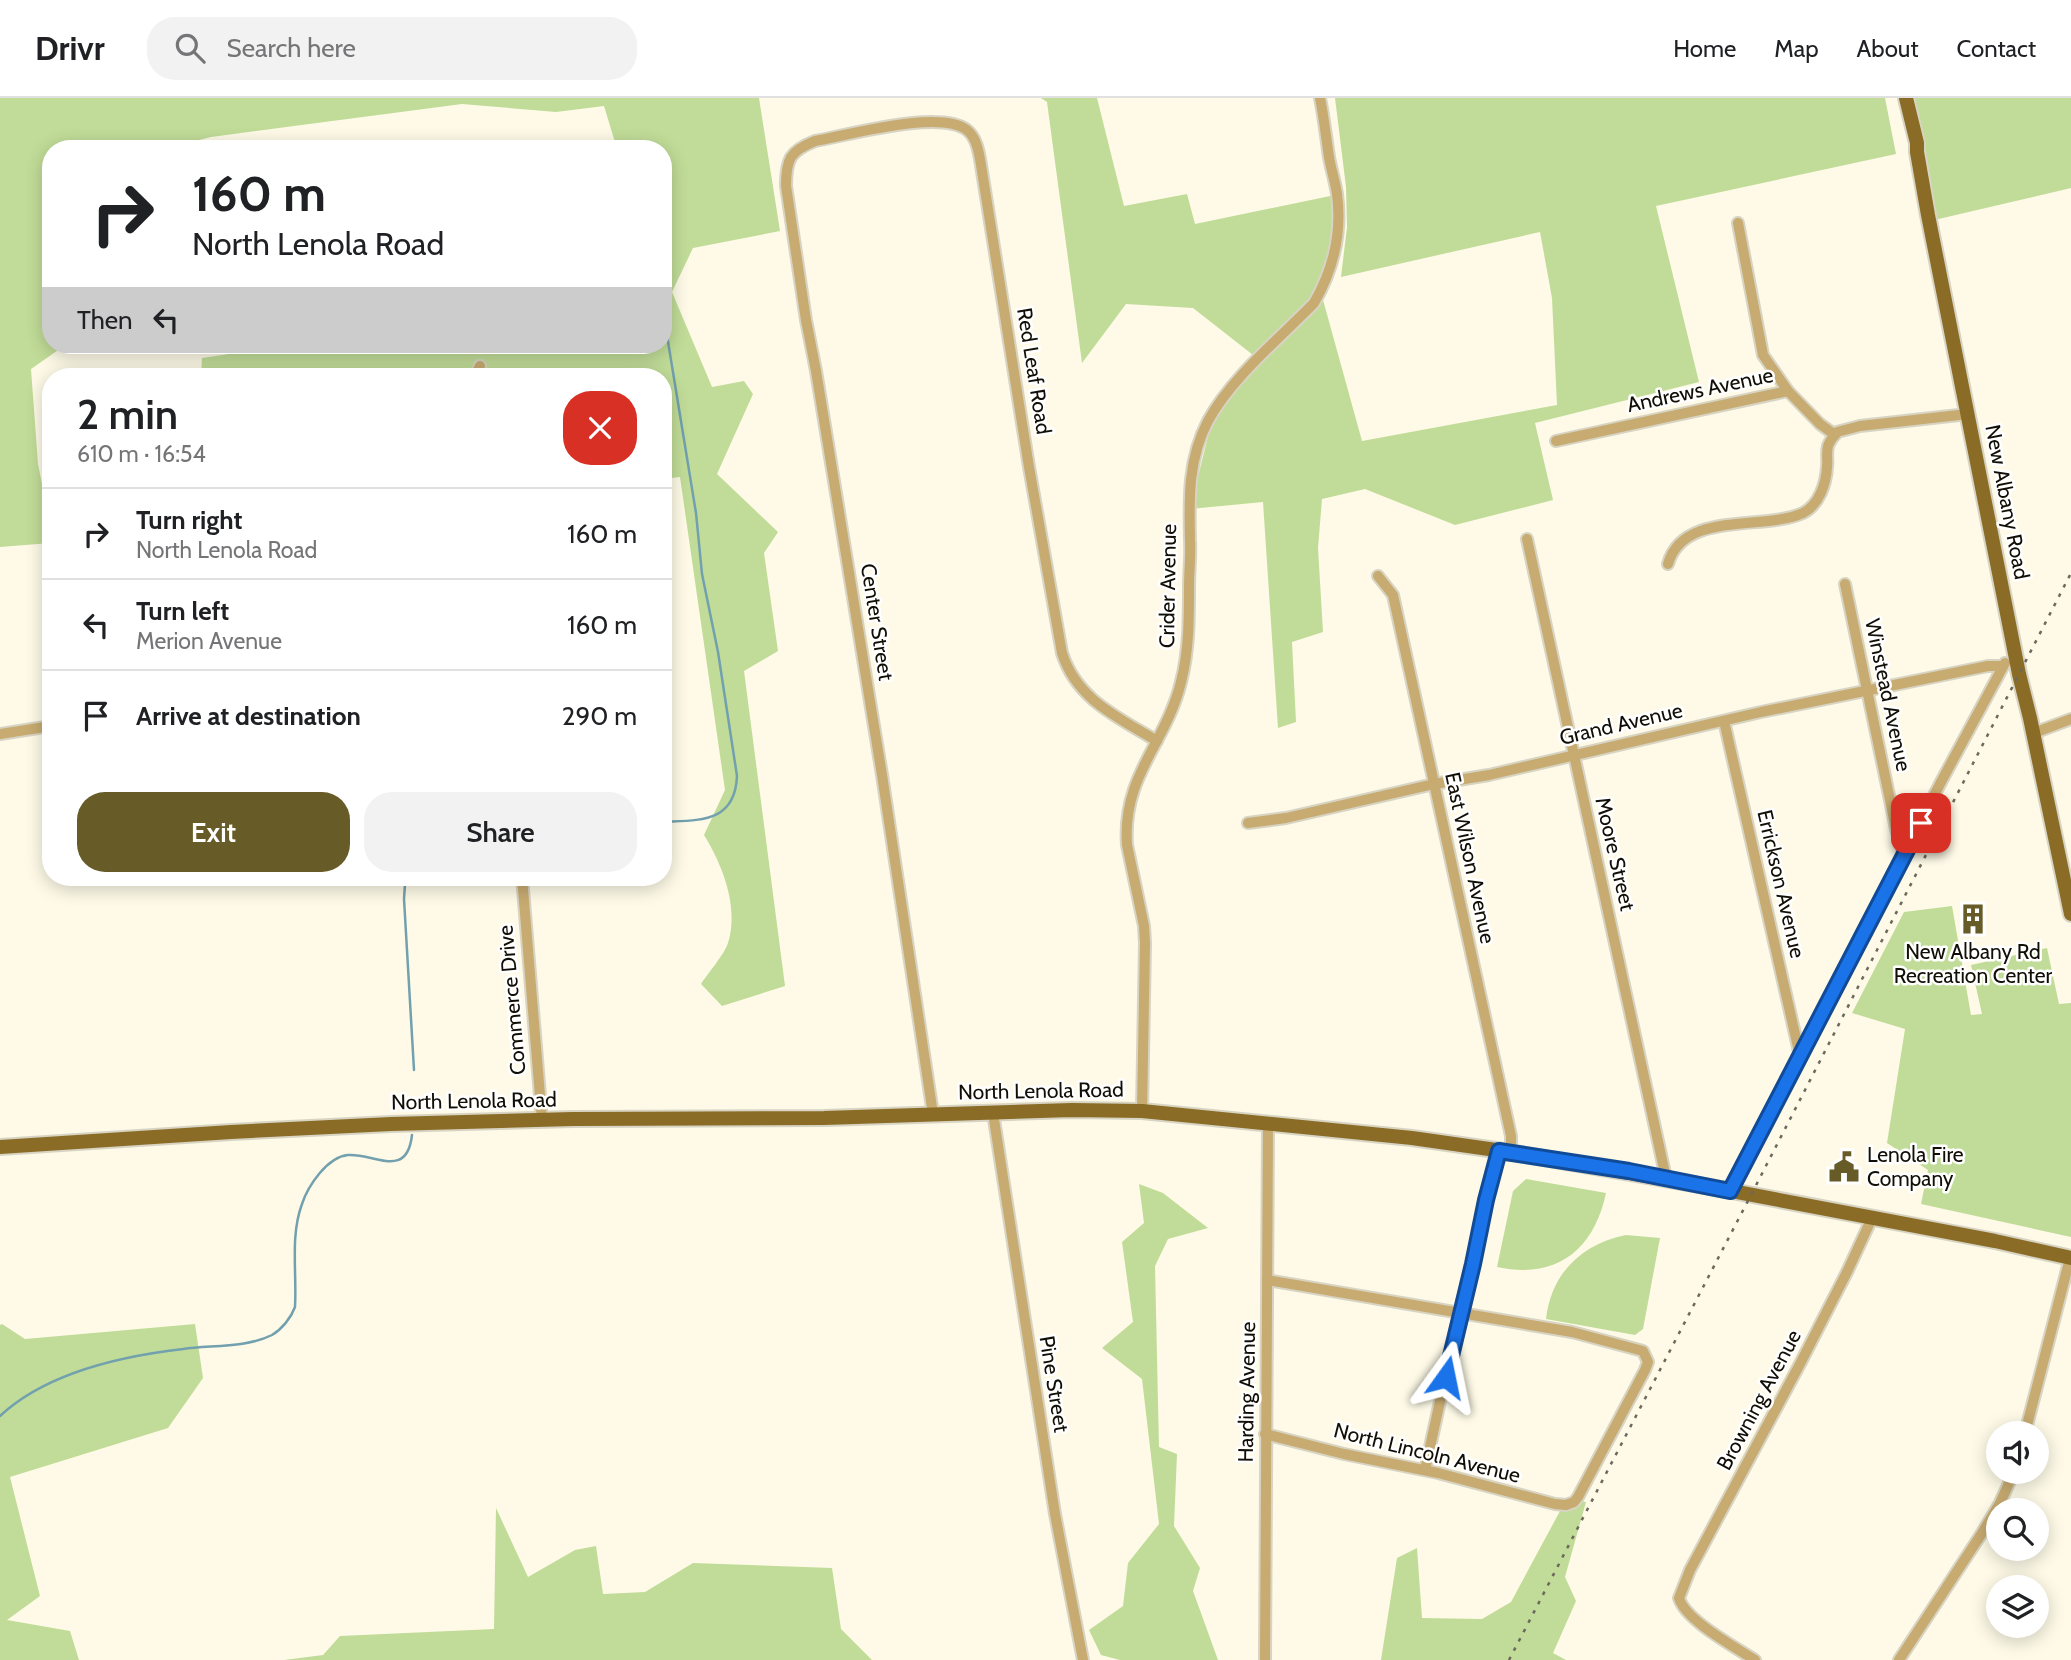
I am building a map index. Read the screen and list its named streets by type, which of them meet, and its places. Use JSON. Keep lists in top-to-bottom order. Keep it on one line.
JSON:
{"streets":{"main road":["New Albany Road","North Lenola Road"],"street":["Red Leaf Road","Andrews Avenue","Crider Avenue","Center Street","Winstead Avenue","Grand Avenue","Moore Street","East Wilson Avenue","Errickson Avenue","Commerce Drive","Pine Street","Harding Avenue","Browning Avenue","North Lincoln Avenue"]},"crossings":[["Red Leaf Road","Crider Avenue"],["Red Leaf Road","Center Street"],["Crider Avenue","North Lenola Road"],["Center Street","North Lenola Road"],["Winstead Avenue","Grand Avenue"],["Grand Avenue","Moore Street"],["Grand Avenue","East Wilson Avenue"],["Grand Avenue","Errickson Avenue"],["Moore Street","North Lenola Road"],["East Wilson Avenue","North Lenola Road"],["Commerce Drive","North Lenola Road"],["North Lenola Road","Pine Street"],["North Lenola Road","Harding Avenue"],["North Lenola Road","Browning Avenue"],["Harding Avenue","North Lincoln Avenue"]],"places":{"building":["New Albany Rd Recreation Center"],"public building":["Lenola Fire Company"]},"page":{"header":"Drivr","search":"Search here","nav":["Home","Map","About","Contact"],"turn":["160 m","North Lenola Road"],"then":"Then","heading":["2 min","610 m · 16:54"],"list":[{"name":"Turn right","note":"North Lenola Road","value":"160 m"},{"name":"Turn left","note":"Merion Avenue","value":"160 m"},{"name":"Arrive at destination","value":"290 m"}],"buttons":["Exit","Share"]}}
